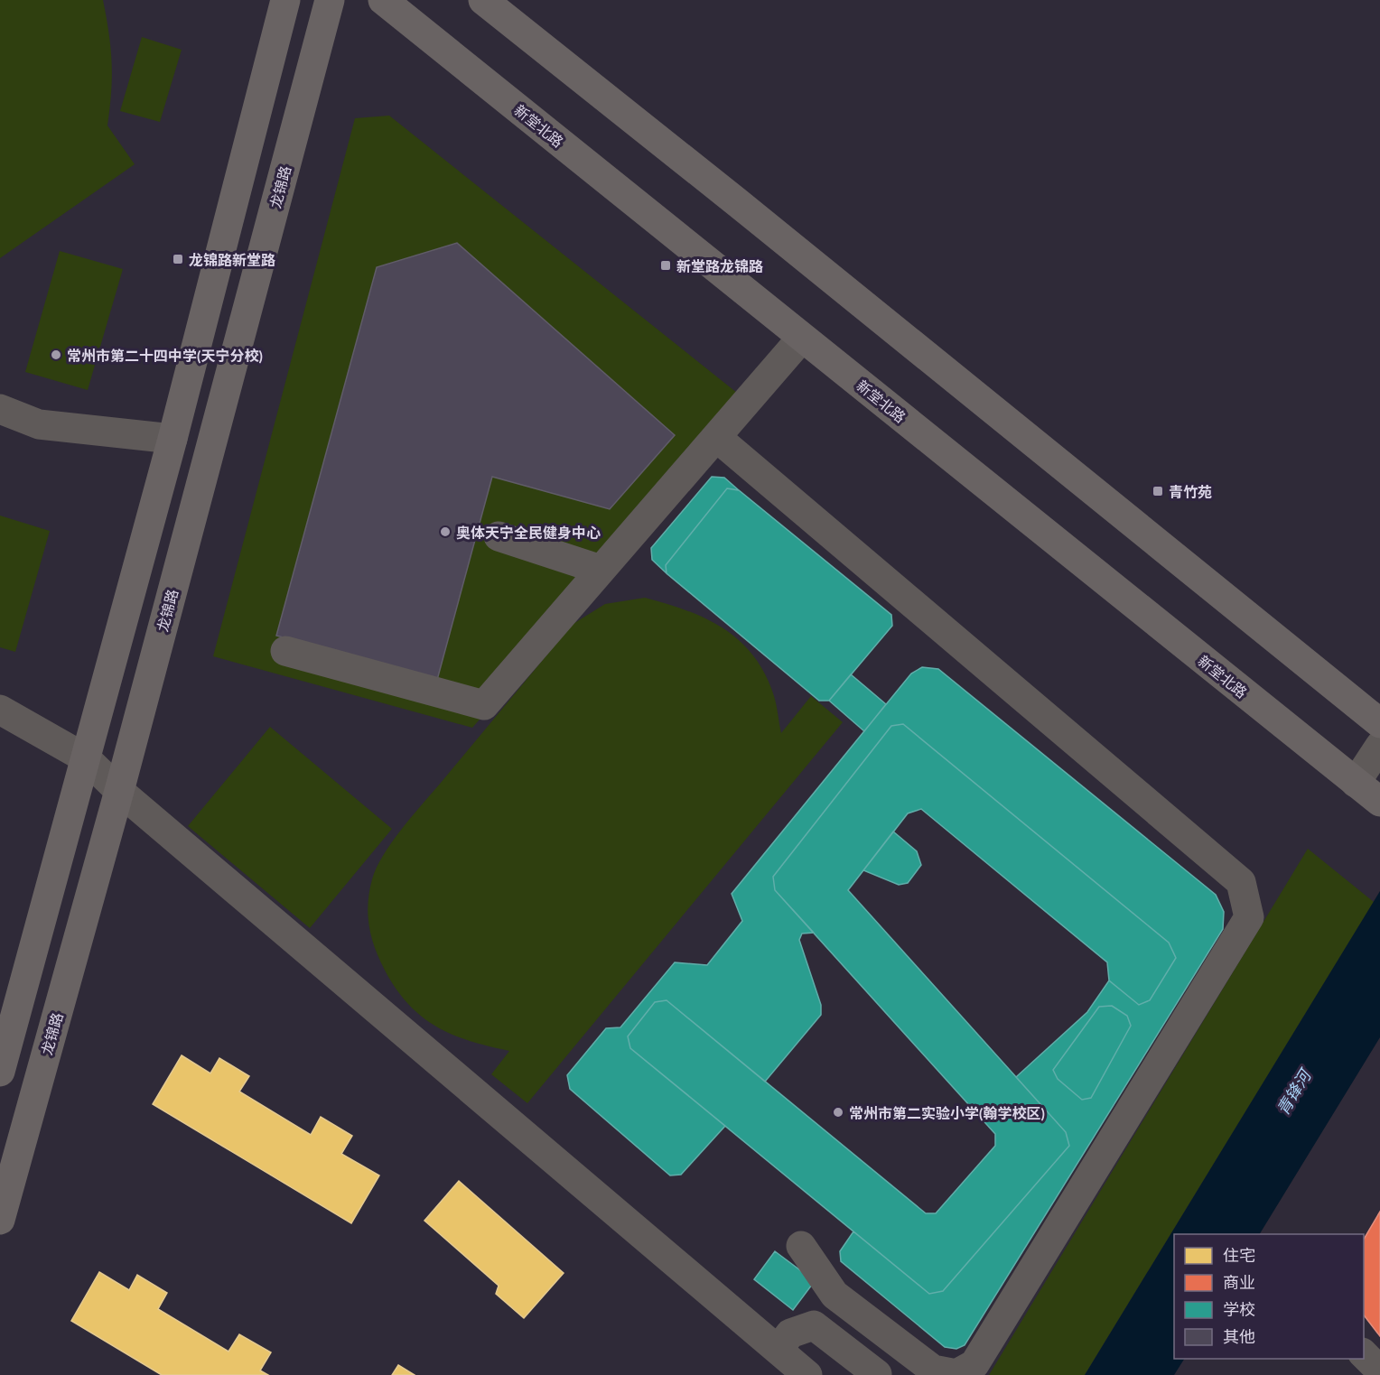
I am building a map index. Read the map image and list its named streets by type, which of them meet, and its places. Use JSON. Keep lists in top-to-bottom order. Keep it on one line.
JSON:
{"streets":{"main road":["新堂北路","龙锦路"]},"water":["青锋河"],"places":{"transit":["龙锦路新堂路","新堂路龙锦路","青竹苑"],"other":["常州市第二十四中学(天宁分校)","奥体天宁全民健身中心","常州市第二实验小学(翰学校区)"]},"legend":["住宅","商业","学校","其他"]}
